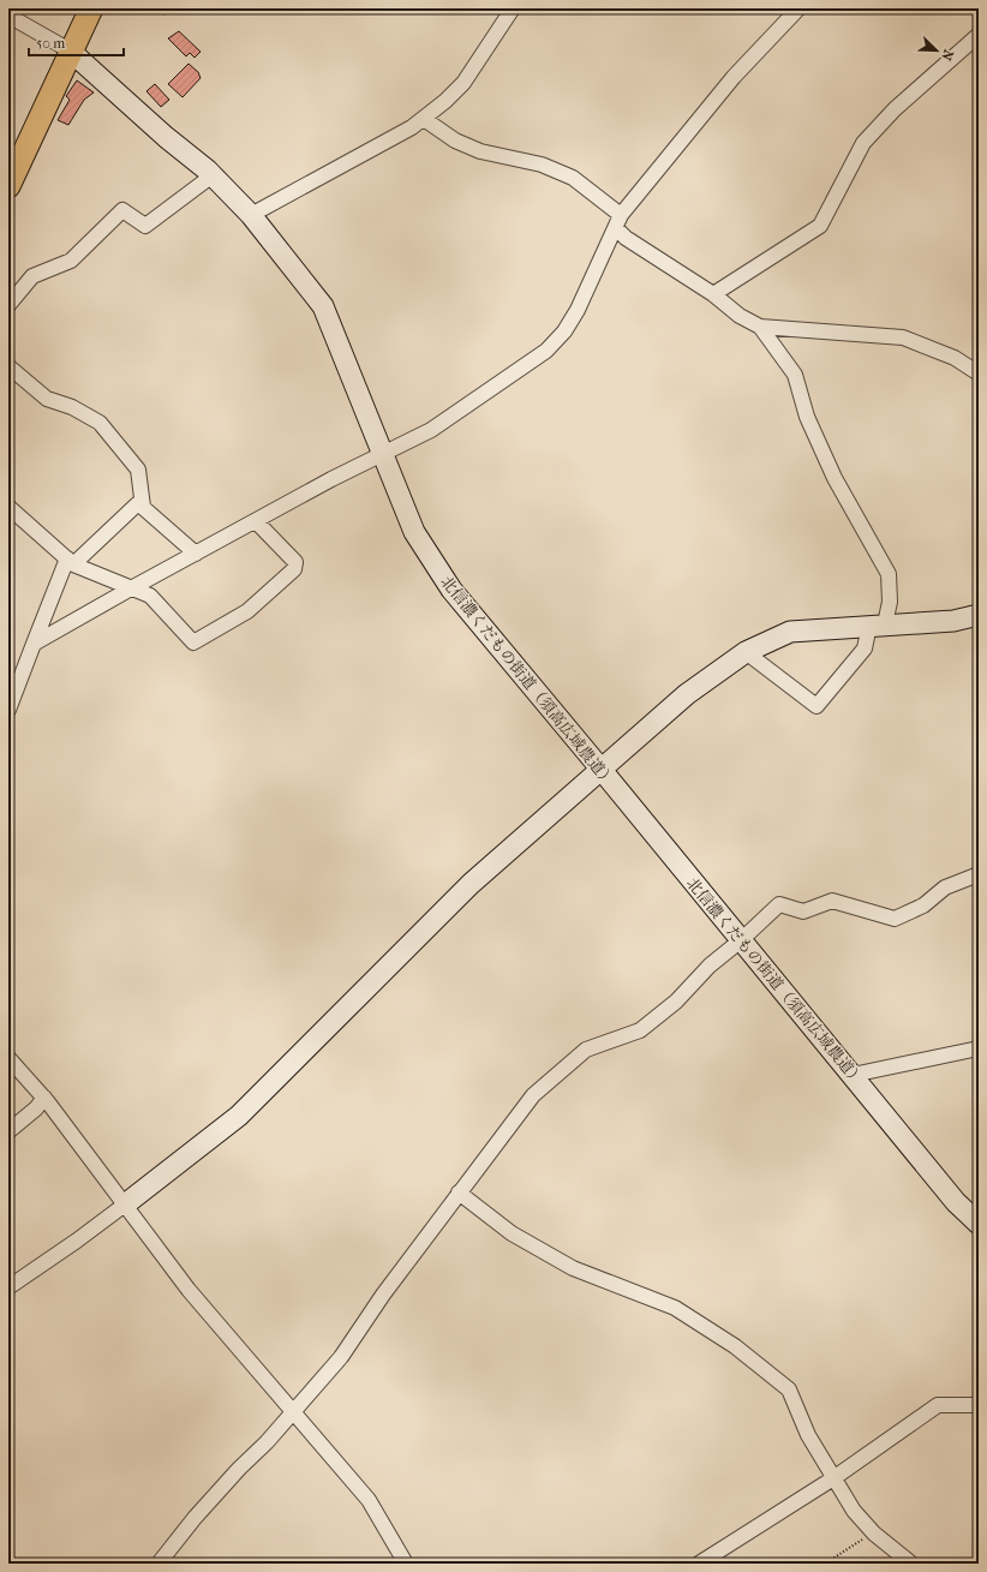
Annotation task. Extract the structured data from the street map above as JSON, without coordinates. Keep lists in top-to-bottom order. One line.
{"streets":{"street":["北信濃くだもの街道（須高広域農道）"]},"scale_bar":"50 m","north":"bottom right"}
